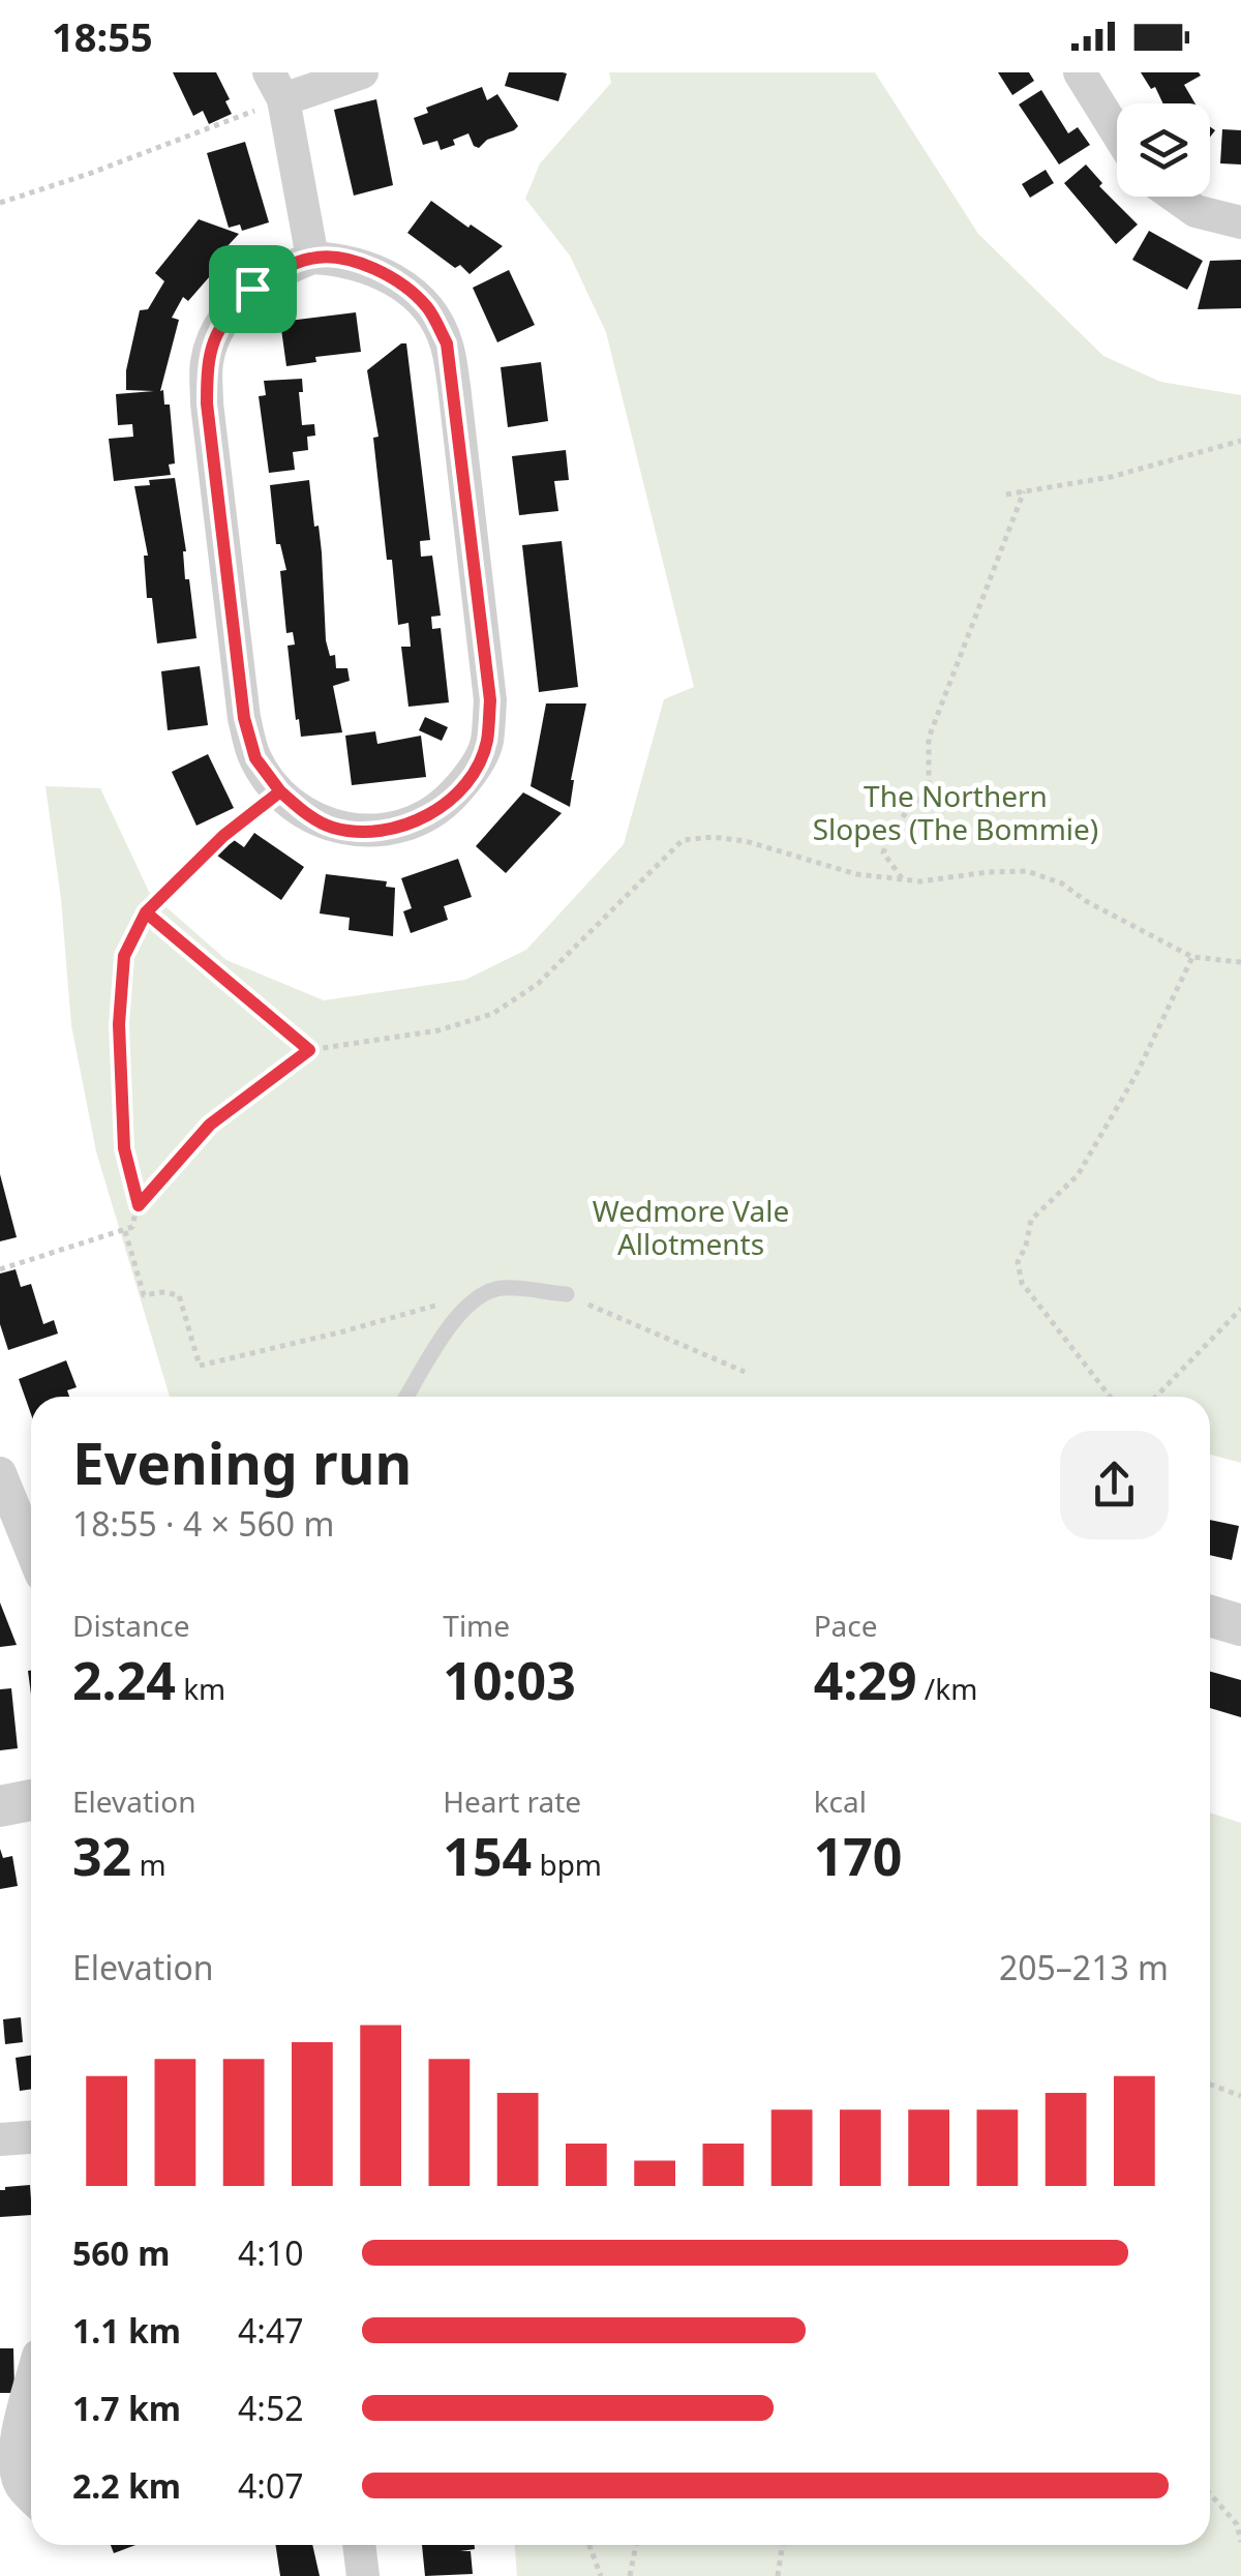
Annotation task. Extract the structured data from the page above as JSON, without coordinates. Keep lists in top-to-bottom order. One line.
{"parks":["The Northern Slopes (The Bommie)","Wedmore Vale Allotments"],"page":{"status":"18:55","heading":["Evening run","18:55 · 4 × 560 m"],"stats":[["Distance","2.24 km"],["Time","10:03"],["Pace","4:29 /km"],["Elevation","32 m"],["Heart rate","154 bpm"],["kcal","170"]],"chart":["Elevation","205–213 m"],"list":[{"name":"560 m","note":"4:10"},{"name":"1.1 km","note":"4:47"},{"name":"1.7 km","note":"4:52"},{"name":"2.2 km","note":"4:07"}]}}
